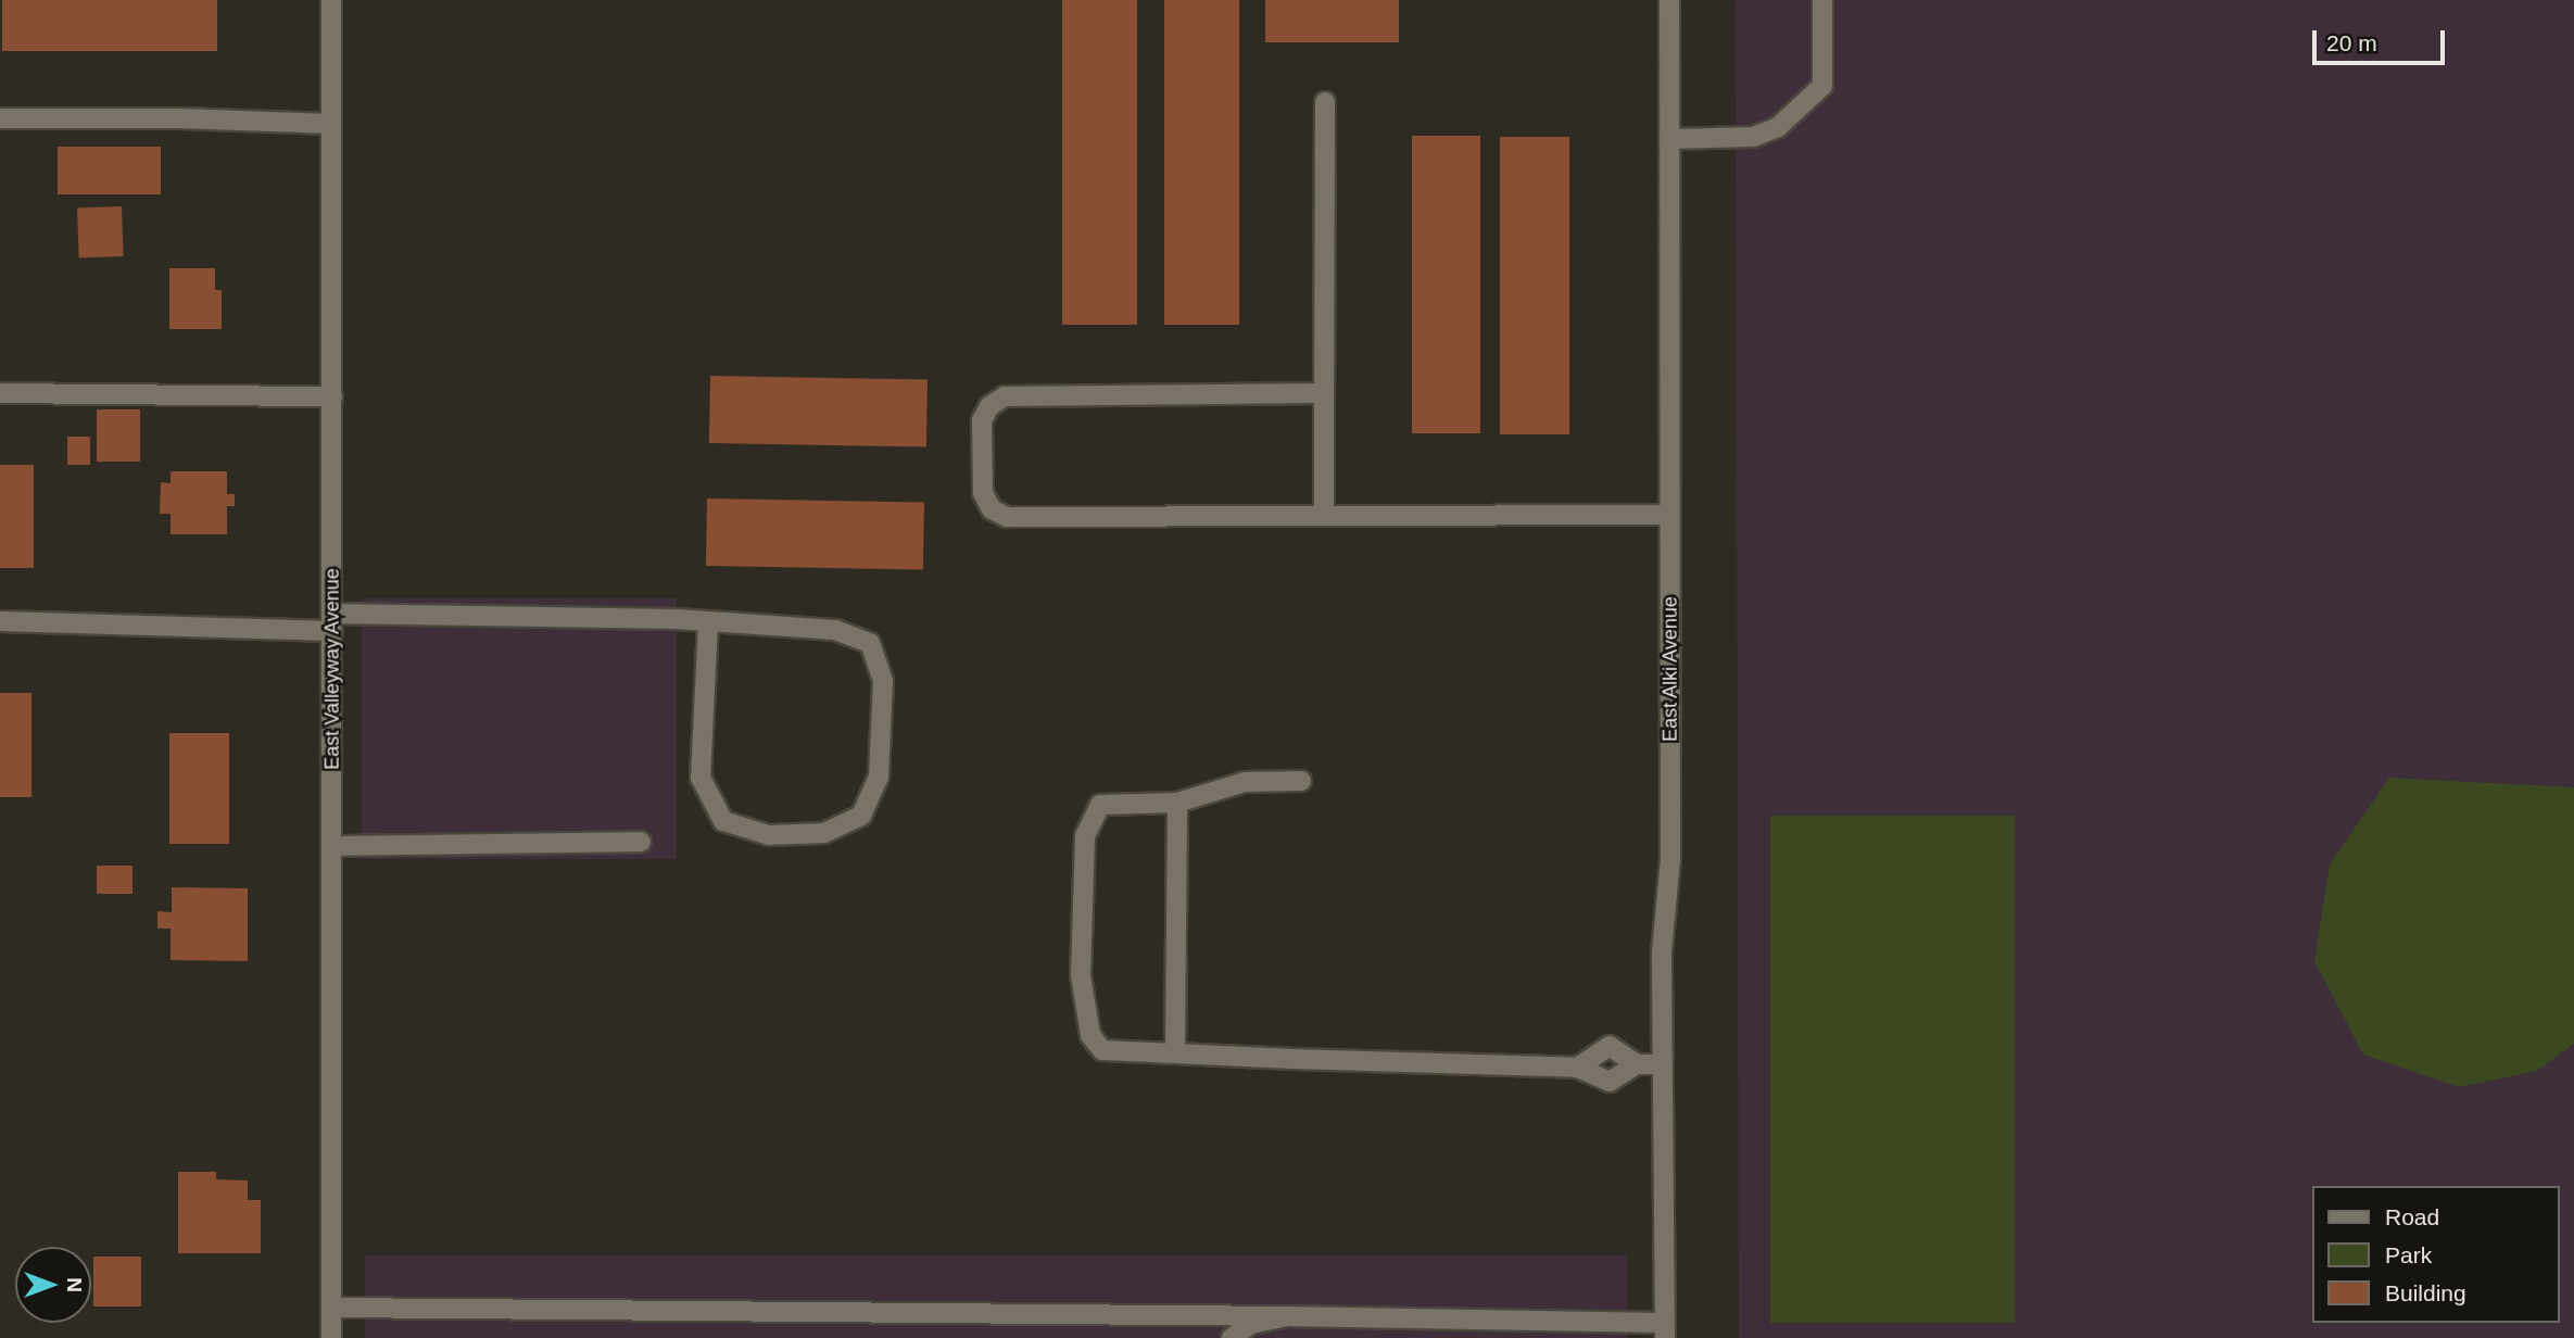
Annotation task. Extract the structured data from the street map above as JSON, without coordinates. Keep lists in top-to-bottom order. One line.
{"streets":{"street":["East Valleyway Avenue","East Alki Avenue"]},"legend":["Road","Park","Building"],"scale_bar":"20 m","north":"right"}
